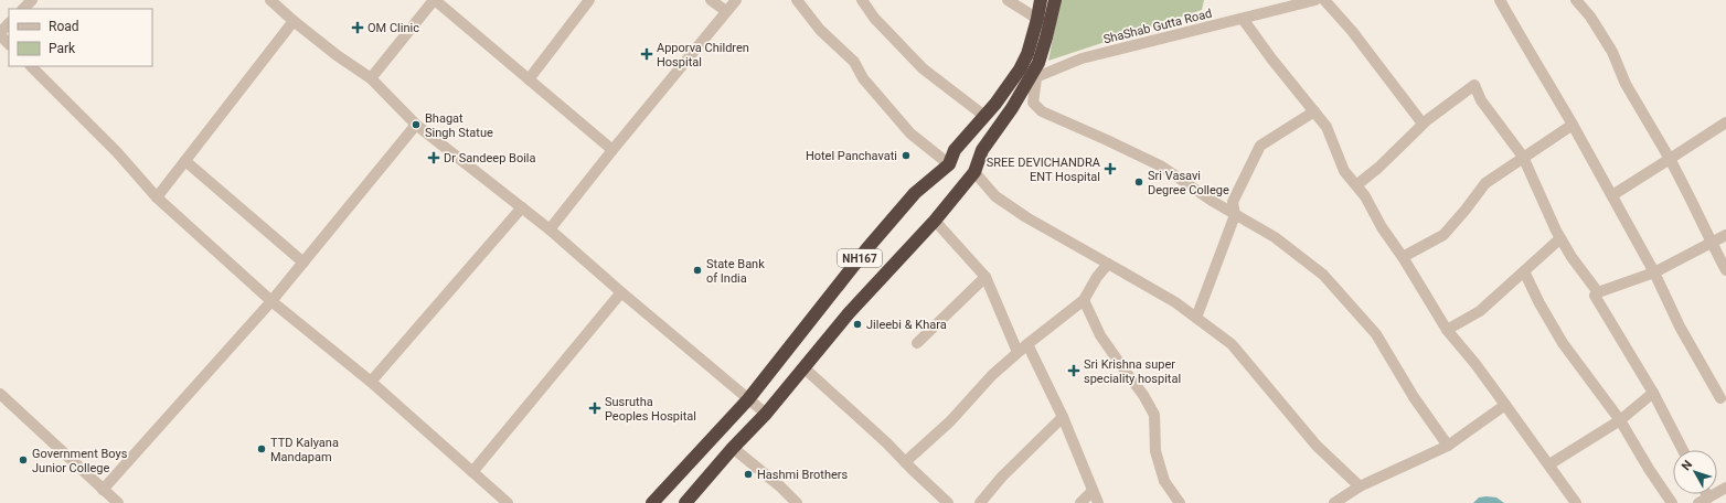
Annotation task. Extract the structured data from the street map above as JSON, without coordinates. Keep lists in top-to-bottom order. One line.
{"streets":{"highway":["NH167"],"street":["ShaShab Gutta Road"]},"crossings":[["ShaShab Gutta Road","NH167"]],"places":{"health":["OM Clinic","Apporva Children Hospital","Dr Sandeep Boila","SREE DEVICHANDRA ENT Hospital","Sri Krishna super speciality hospital","Susrutha Peoples Hospital"],"other":["Bhagat Singh Statue","Hotel Panchavati","Sri Vasavi Degree College","State Bank of India","Jileebi & Khara","TTD Kalyana Mandapam","Government Boys Junior College","Hashmi Brothers"]},"legend":["Road","Park"],"north":"top left"}
